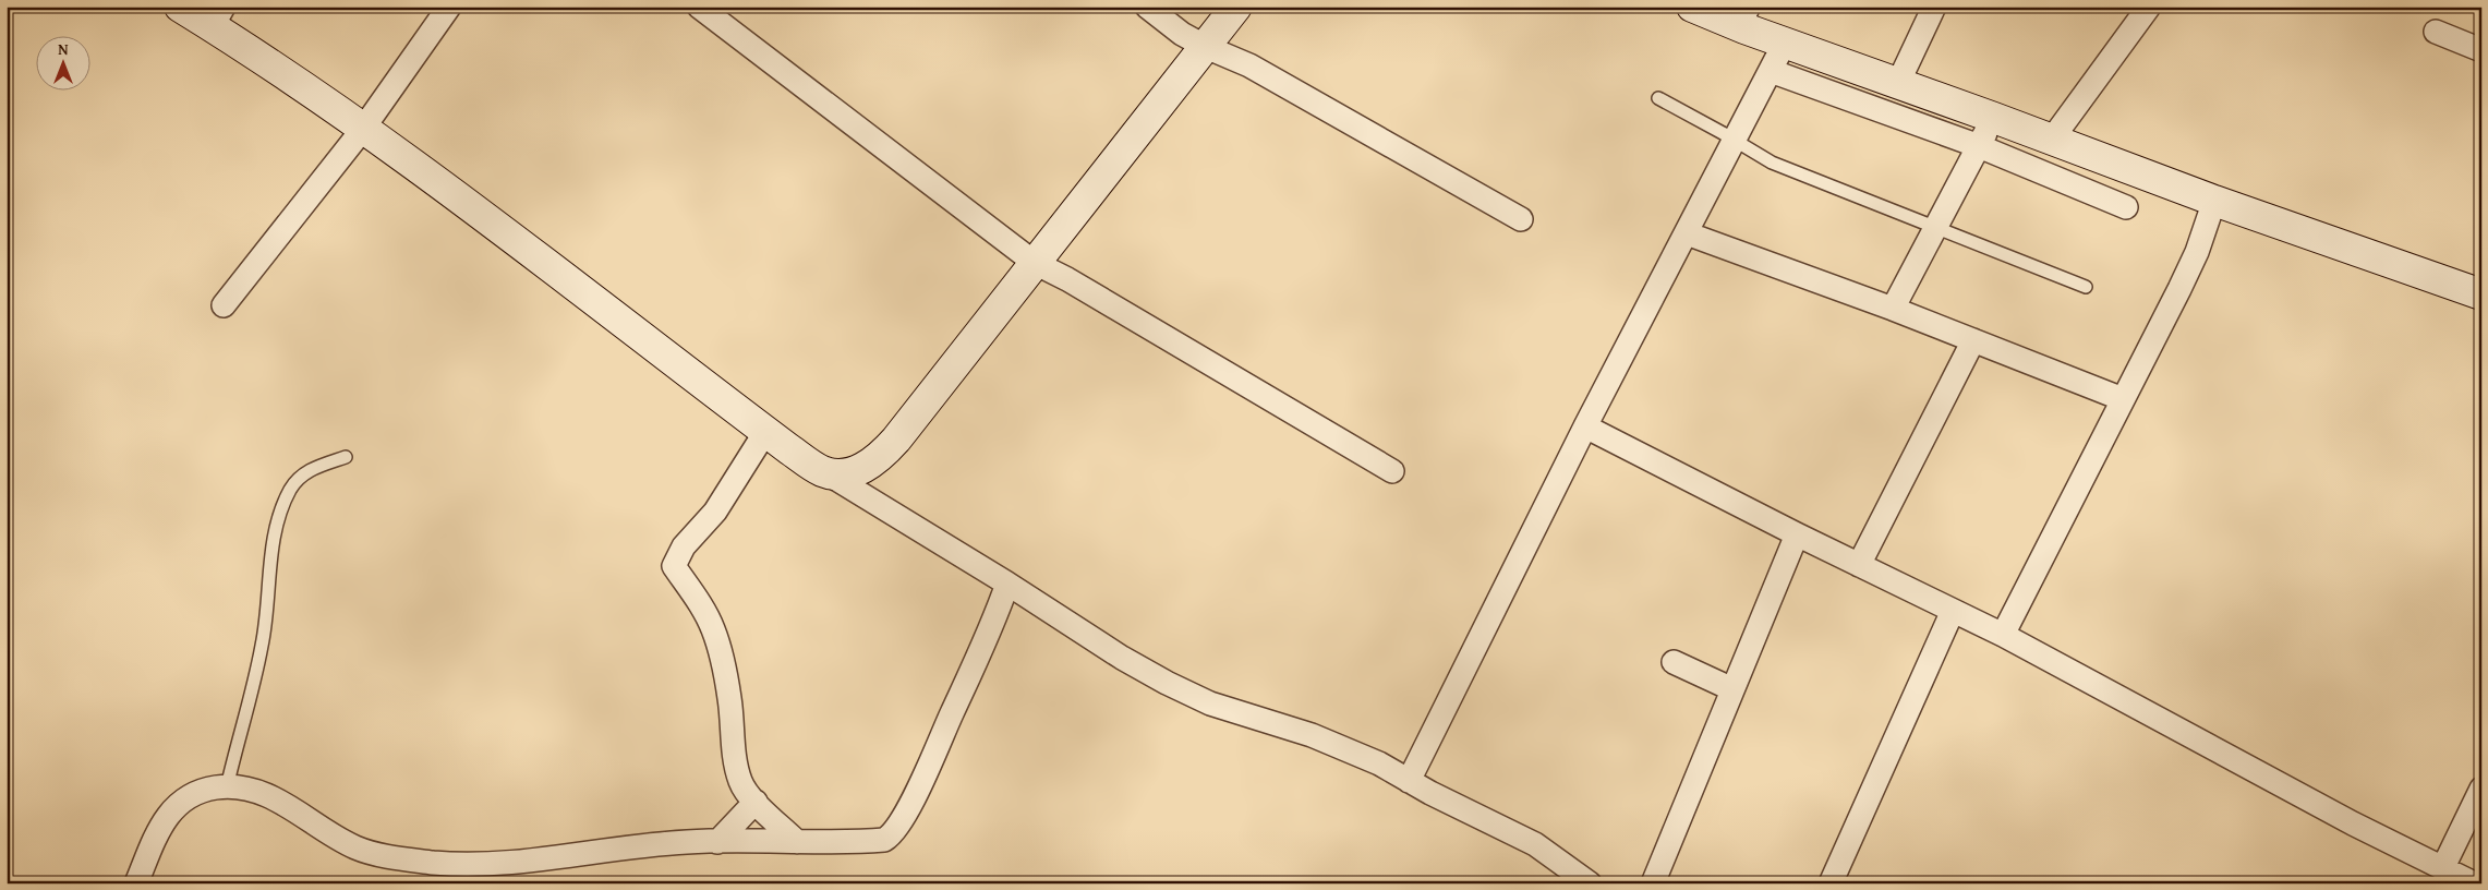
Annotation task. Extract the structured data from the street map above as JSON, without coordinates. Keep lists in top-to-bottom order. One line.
{"north":"top"}
